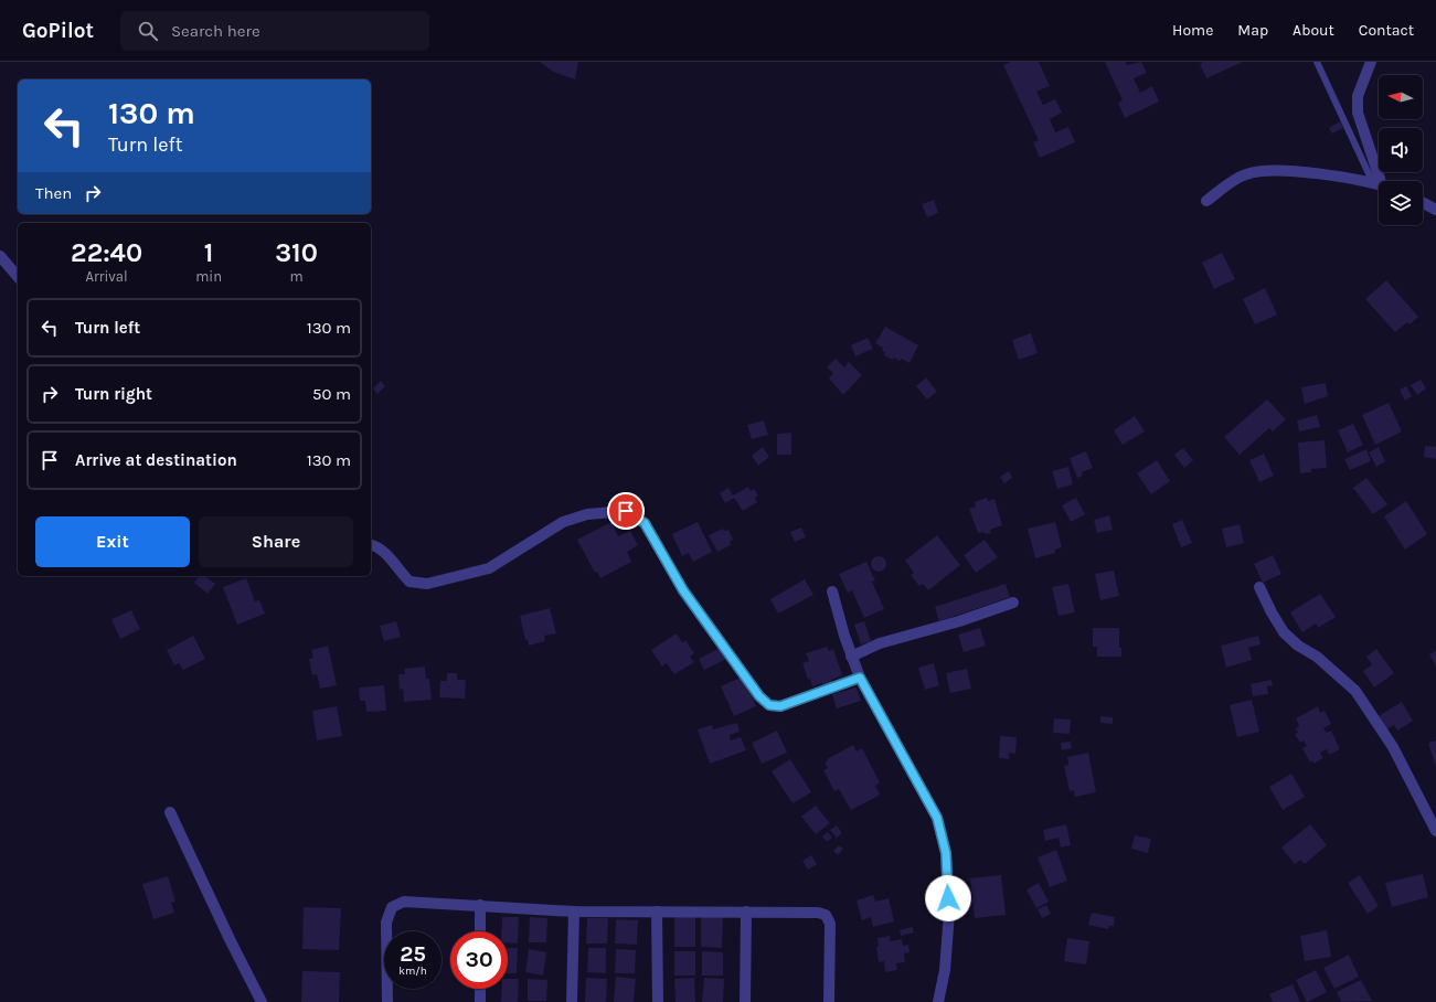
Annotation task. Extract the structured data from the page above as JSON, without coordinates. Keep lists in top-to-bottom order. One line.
{"north":"left","page":{"header":"GoPilot","search":"Search here","nav":["Home","Map","About","Contact"],"turn":["130 m","Turn left"],"then":"Then","eta":["22:40","Arrival","1","min","310","m"],"list":[{"name":"Turn left","value":"130 m"},{"name":"Turn right","value":"50 m"},{"name":"Arrive at destination","value":"130 m"}],"buttons":["Exit","Share"],"speed":"25 km/h","limit":"30"}}
